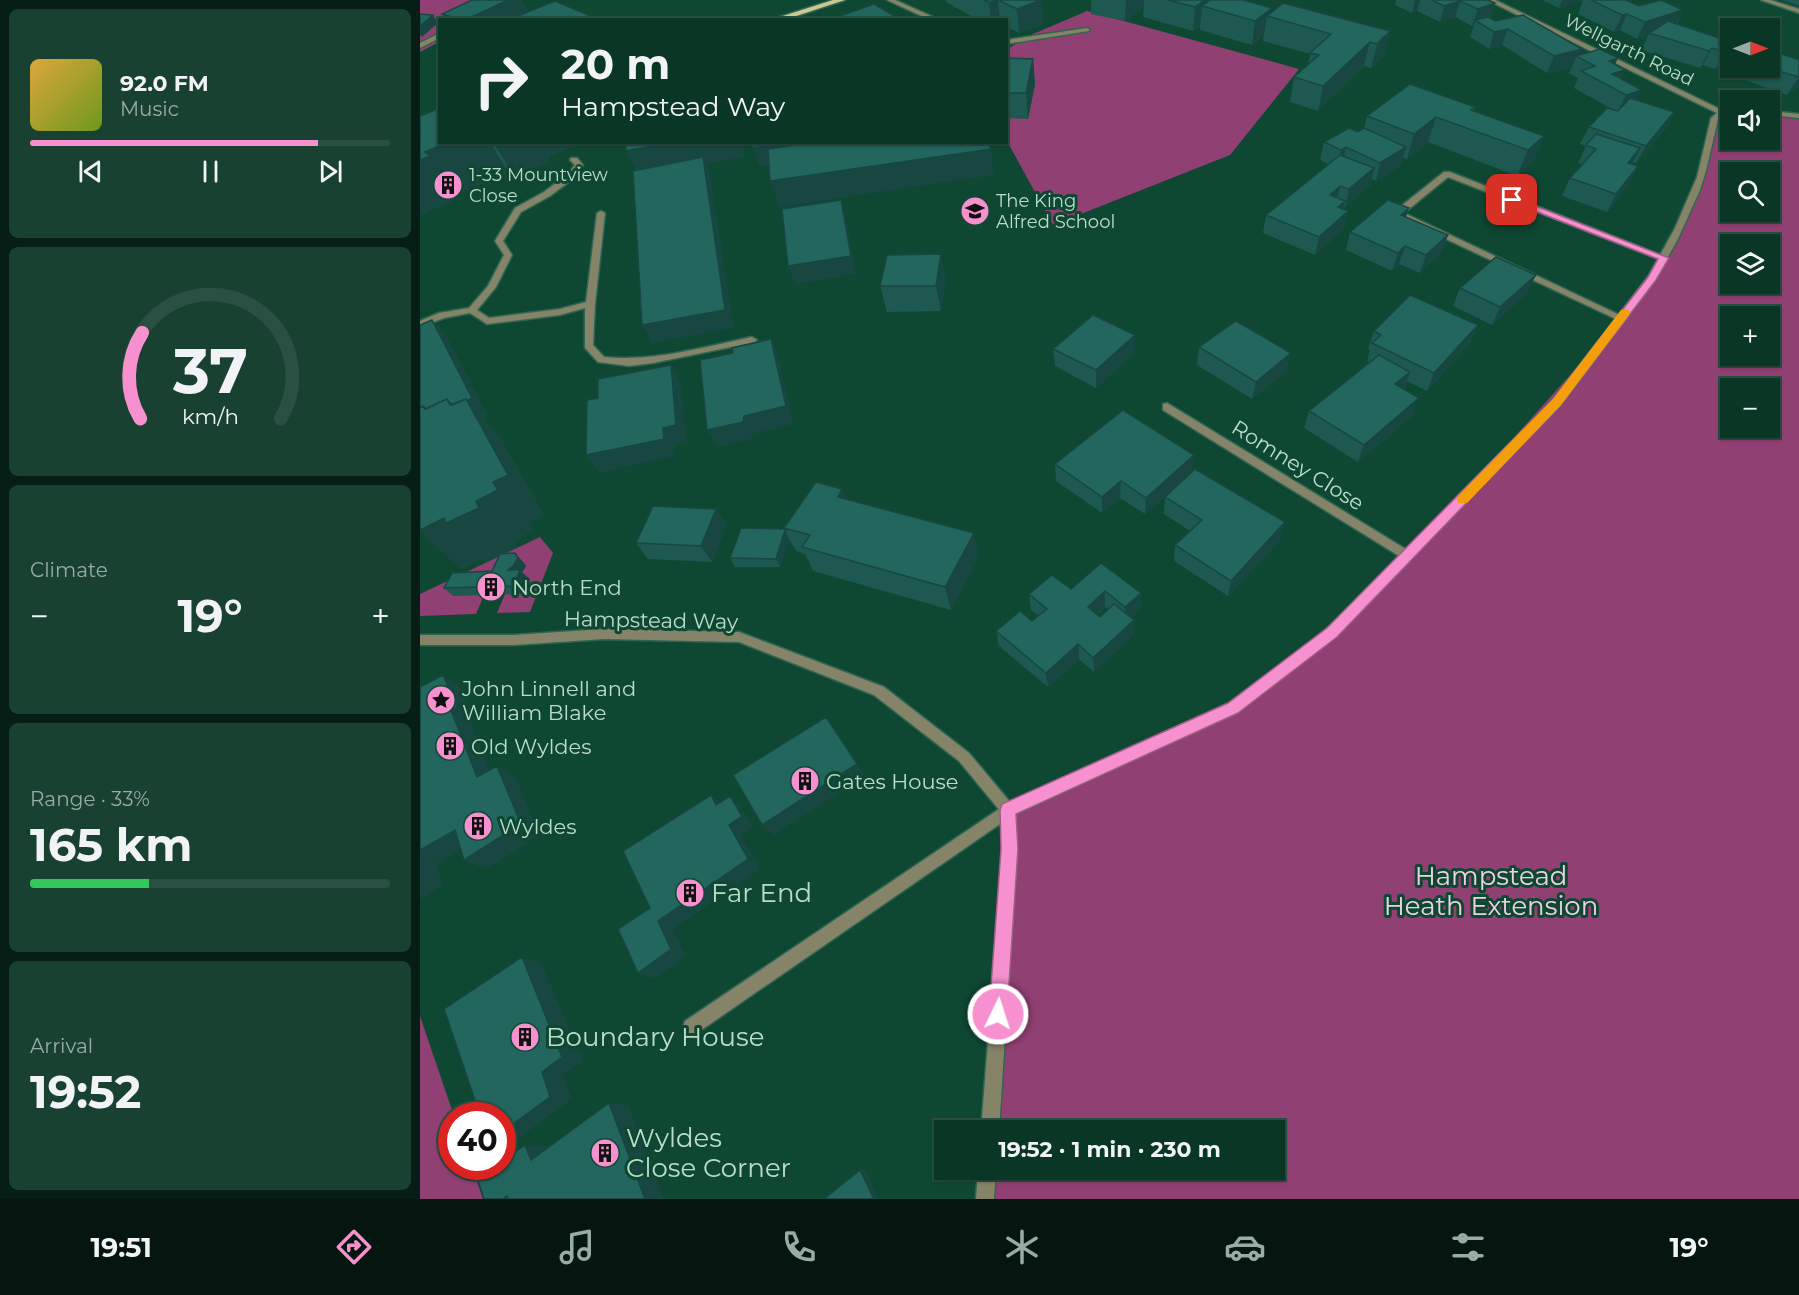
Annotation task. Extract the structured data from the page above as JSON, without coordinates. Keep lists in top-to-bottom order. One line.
{"streets":{"street":["Wellgarth Road","Romney Close","Hampstead Way"]},"parks":["Hampstead Heath Extension"],"places":{"building":["1-33 Mountview Close","North End","Old Wyldes","Gates House","Wyldes","Far End","Boundary House","Wyldes Close Corner"],"school or university":["The King Alfred School"],"place":["John Linnell and William Blake"]},"north":"right","page":{"map_buttons":["+","−"],"turn":["20 m","Hampstead Way"],"song":["92.0 FM","Music"],"tile":["Climate",["Range · 33%","165 km"],["Arrival","19:52"]],"heat":["−","19°","+"],"limit":"40","trip":"19:52 · 1 min · 230 m","tabs":["19:51","19°"],"gauge":["37","km/h"]}}
